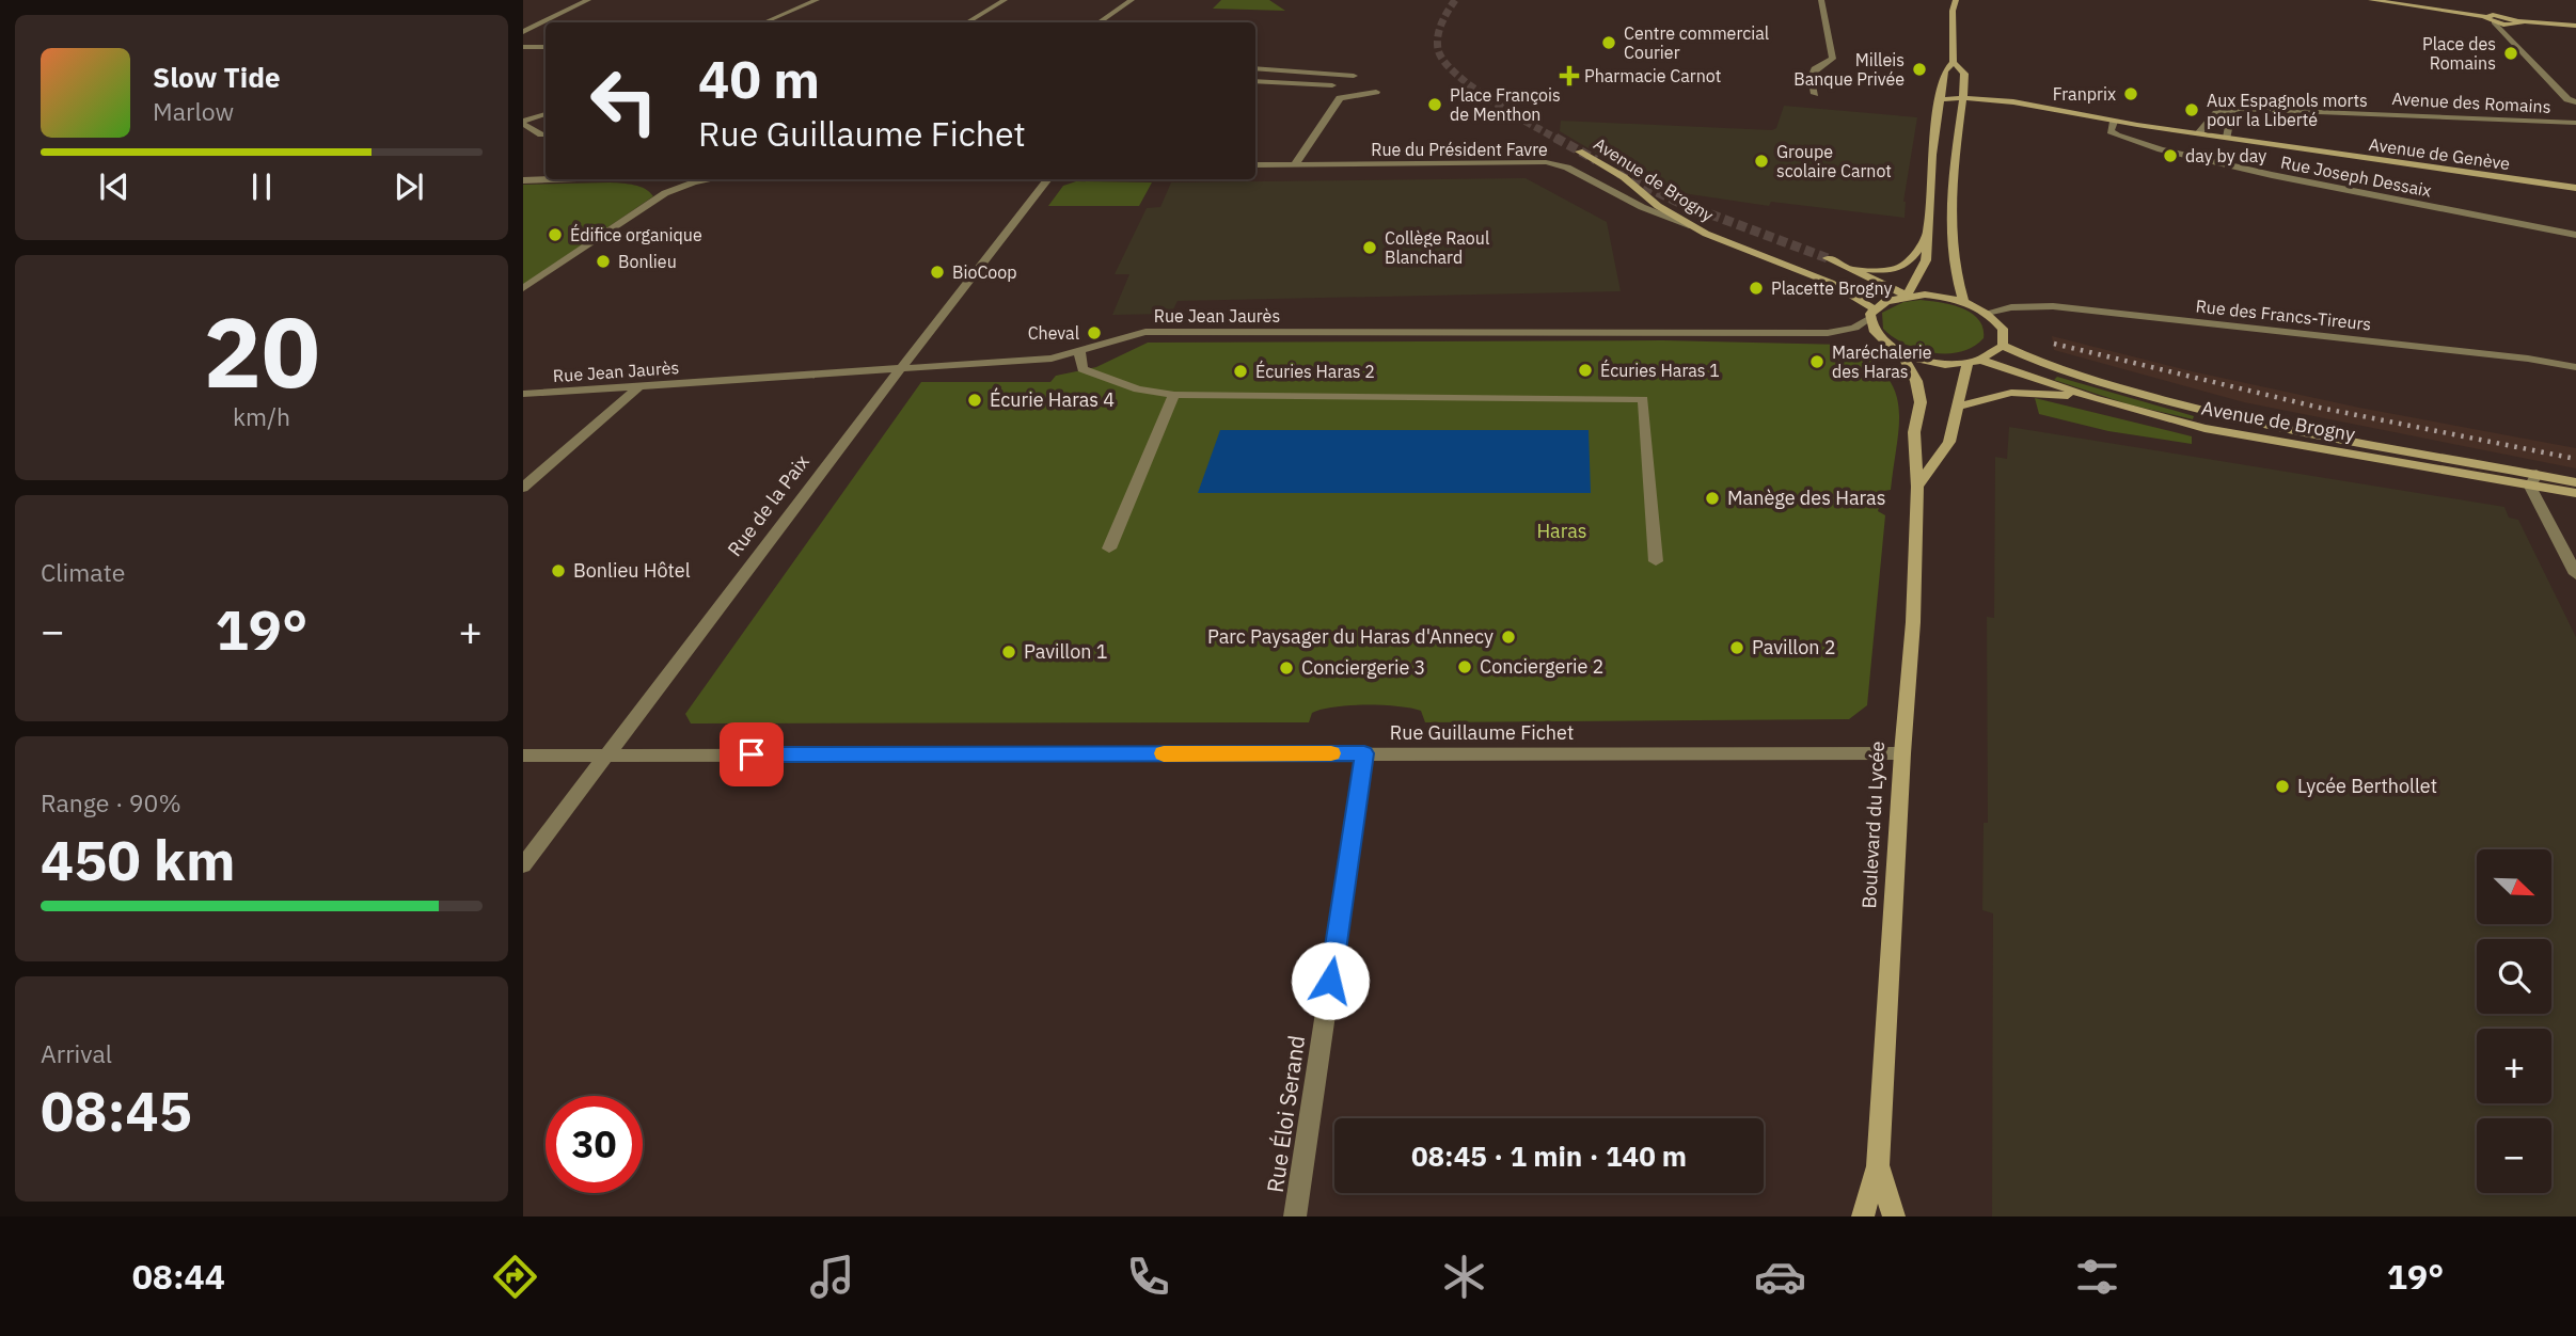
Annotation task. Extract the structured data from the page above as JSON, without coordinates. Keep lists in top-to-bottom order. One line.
{"streets":{"main road":["Avenue de Genève","Avenue de Brogny","Boulevard du Lycée"],"street":["Avenue des Romains","Rue du Président Favre","Rue Joseph Dessaix","Rue des Francs-Tireurs","Rue Jean Jaurès","Rue de la Paix","Rue Guillaume Fichet","Rue Éloi Serand"]},"crossings":[["Rue du Président Favre","Avenue de Brogny"],["Avenue de Brogny","Rue Jean Jaurès"],["Avenue de Brogny","Boulevard du Lycée"],["Rue Jean Jaurès","Rue de la Paix"],["Rue de la Paix","Rue Guillaume Fichet"],["Rue Guillaume Fichet","Boulevard du Lycée"],["Rue Guillaume Fichet","Rue Éloi Serand"]],"parks":["Haras"],"places":{"other":["Centre commercial Courier","Place des Romains","Milleis Banque Privée","Franprix","Place François de Menthon","Aux Espagnols morts pour la Liberté","day by day","Groupe scolaire Carnot","Édifice organique","Collège Raoul Blanchard","Bonlieu","BioCoop","Placette Brogny","Cheval","Maréchalerie des Haras","Écuries Haras 1","Écuries Haras 2","Écurie Haras 4","Manège des Haras","Bonlieu Hôtel","Parc Paysager du Haras d'Annecy","Pavillon 2","Pavillon 1","Conciergerie 2","Conciergerie 3","Lycée Berthollet"],"health":["Pharmacie Carnot"]},"north":"bottom right","page":{"turn":["40 m","Rue Guillaume Fichet"],"song":["Slow Tide","Marlow"],"tile":[["20","km/h"],"Climate",["Range · 90%","450 km"],["Arrival","08:45"]],"heat":["−","19°","+"],"map_buttons":["+","−"],"limit":"30","trip":"08:45 · 1 min · 140 m","tabs":["08:44","19°"]}}
